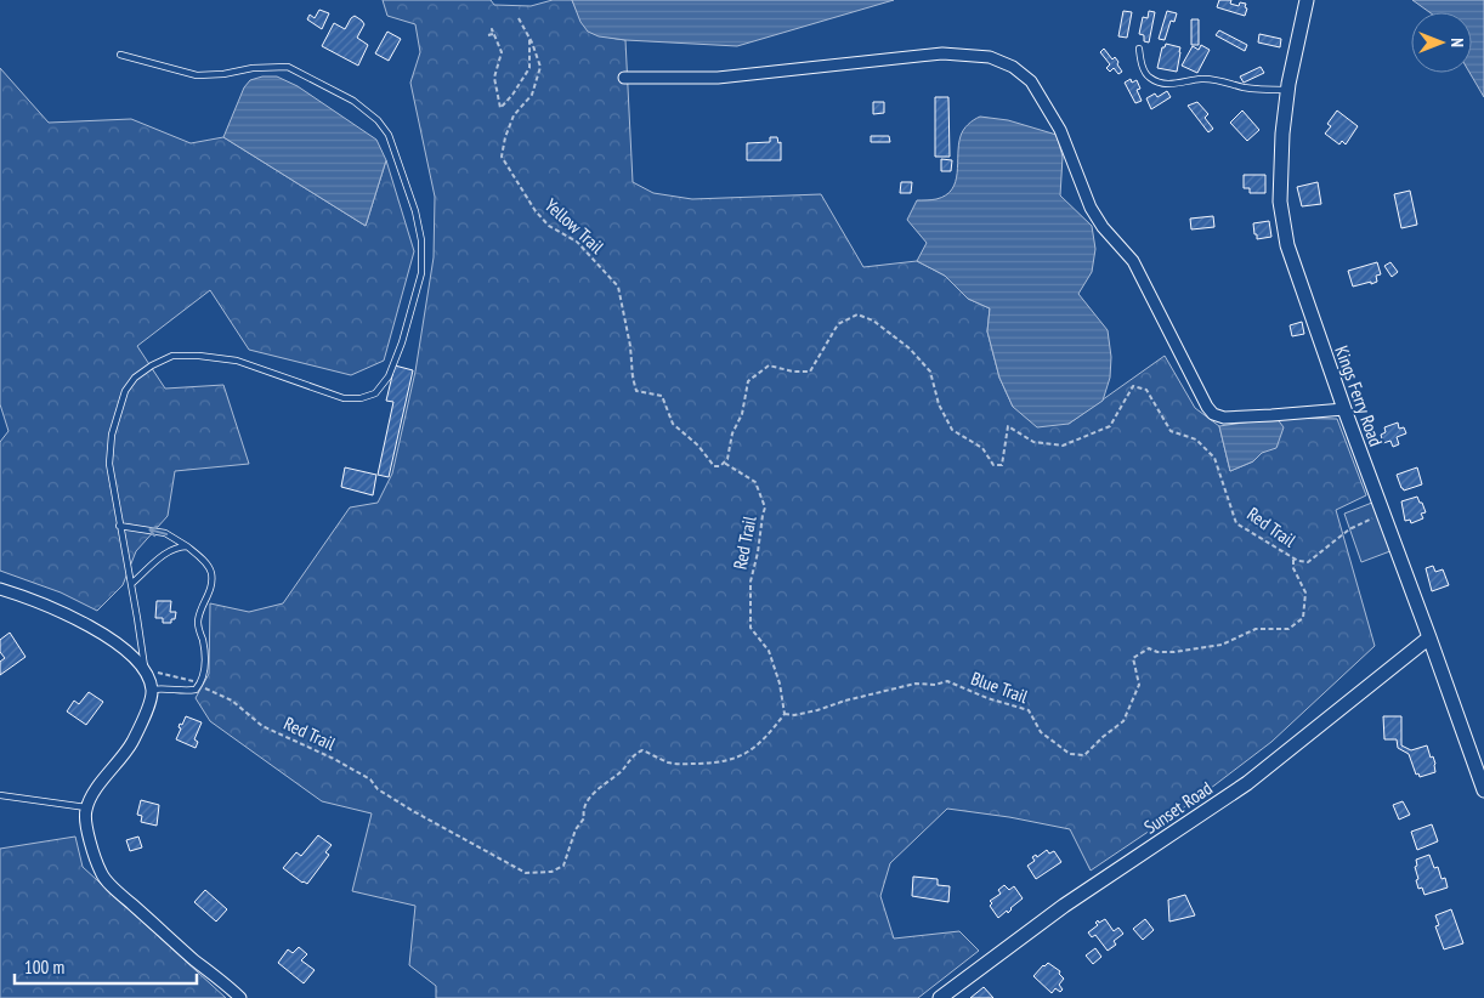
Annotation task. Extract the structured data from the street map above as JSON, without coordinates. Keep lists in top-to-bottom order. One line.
{"streets":{"street":["Kings Ferry Road","Sunset Road"],"path":["Yellow Trail","Red Trail","Blue Trail"]},"crossings":[["Yellow Trail","Red Trail"],["Kings Ferry Road","Red Trail"],["Kings Ferry Road","Sunset Road"],["Red Trail","Blue Trail"]],"scale_bar":"100 m","north":"right"}
